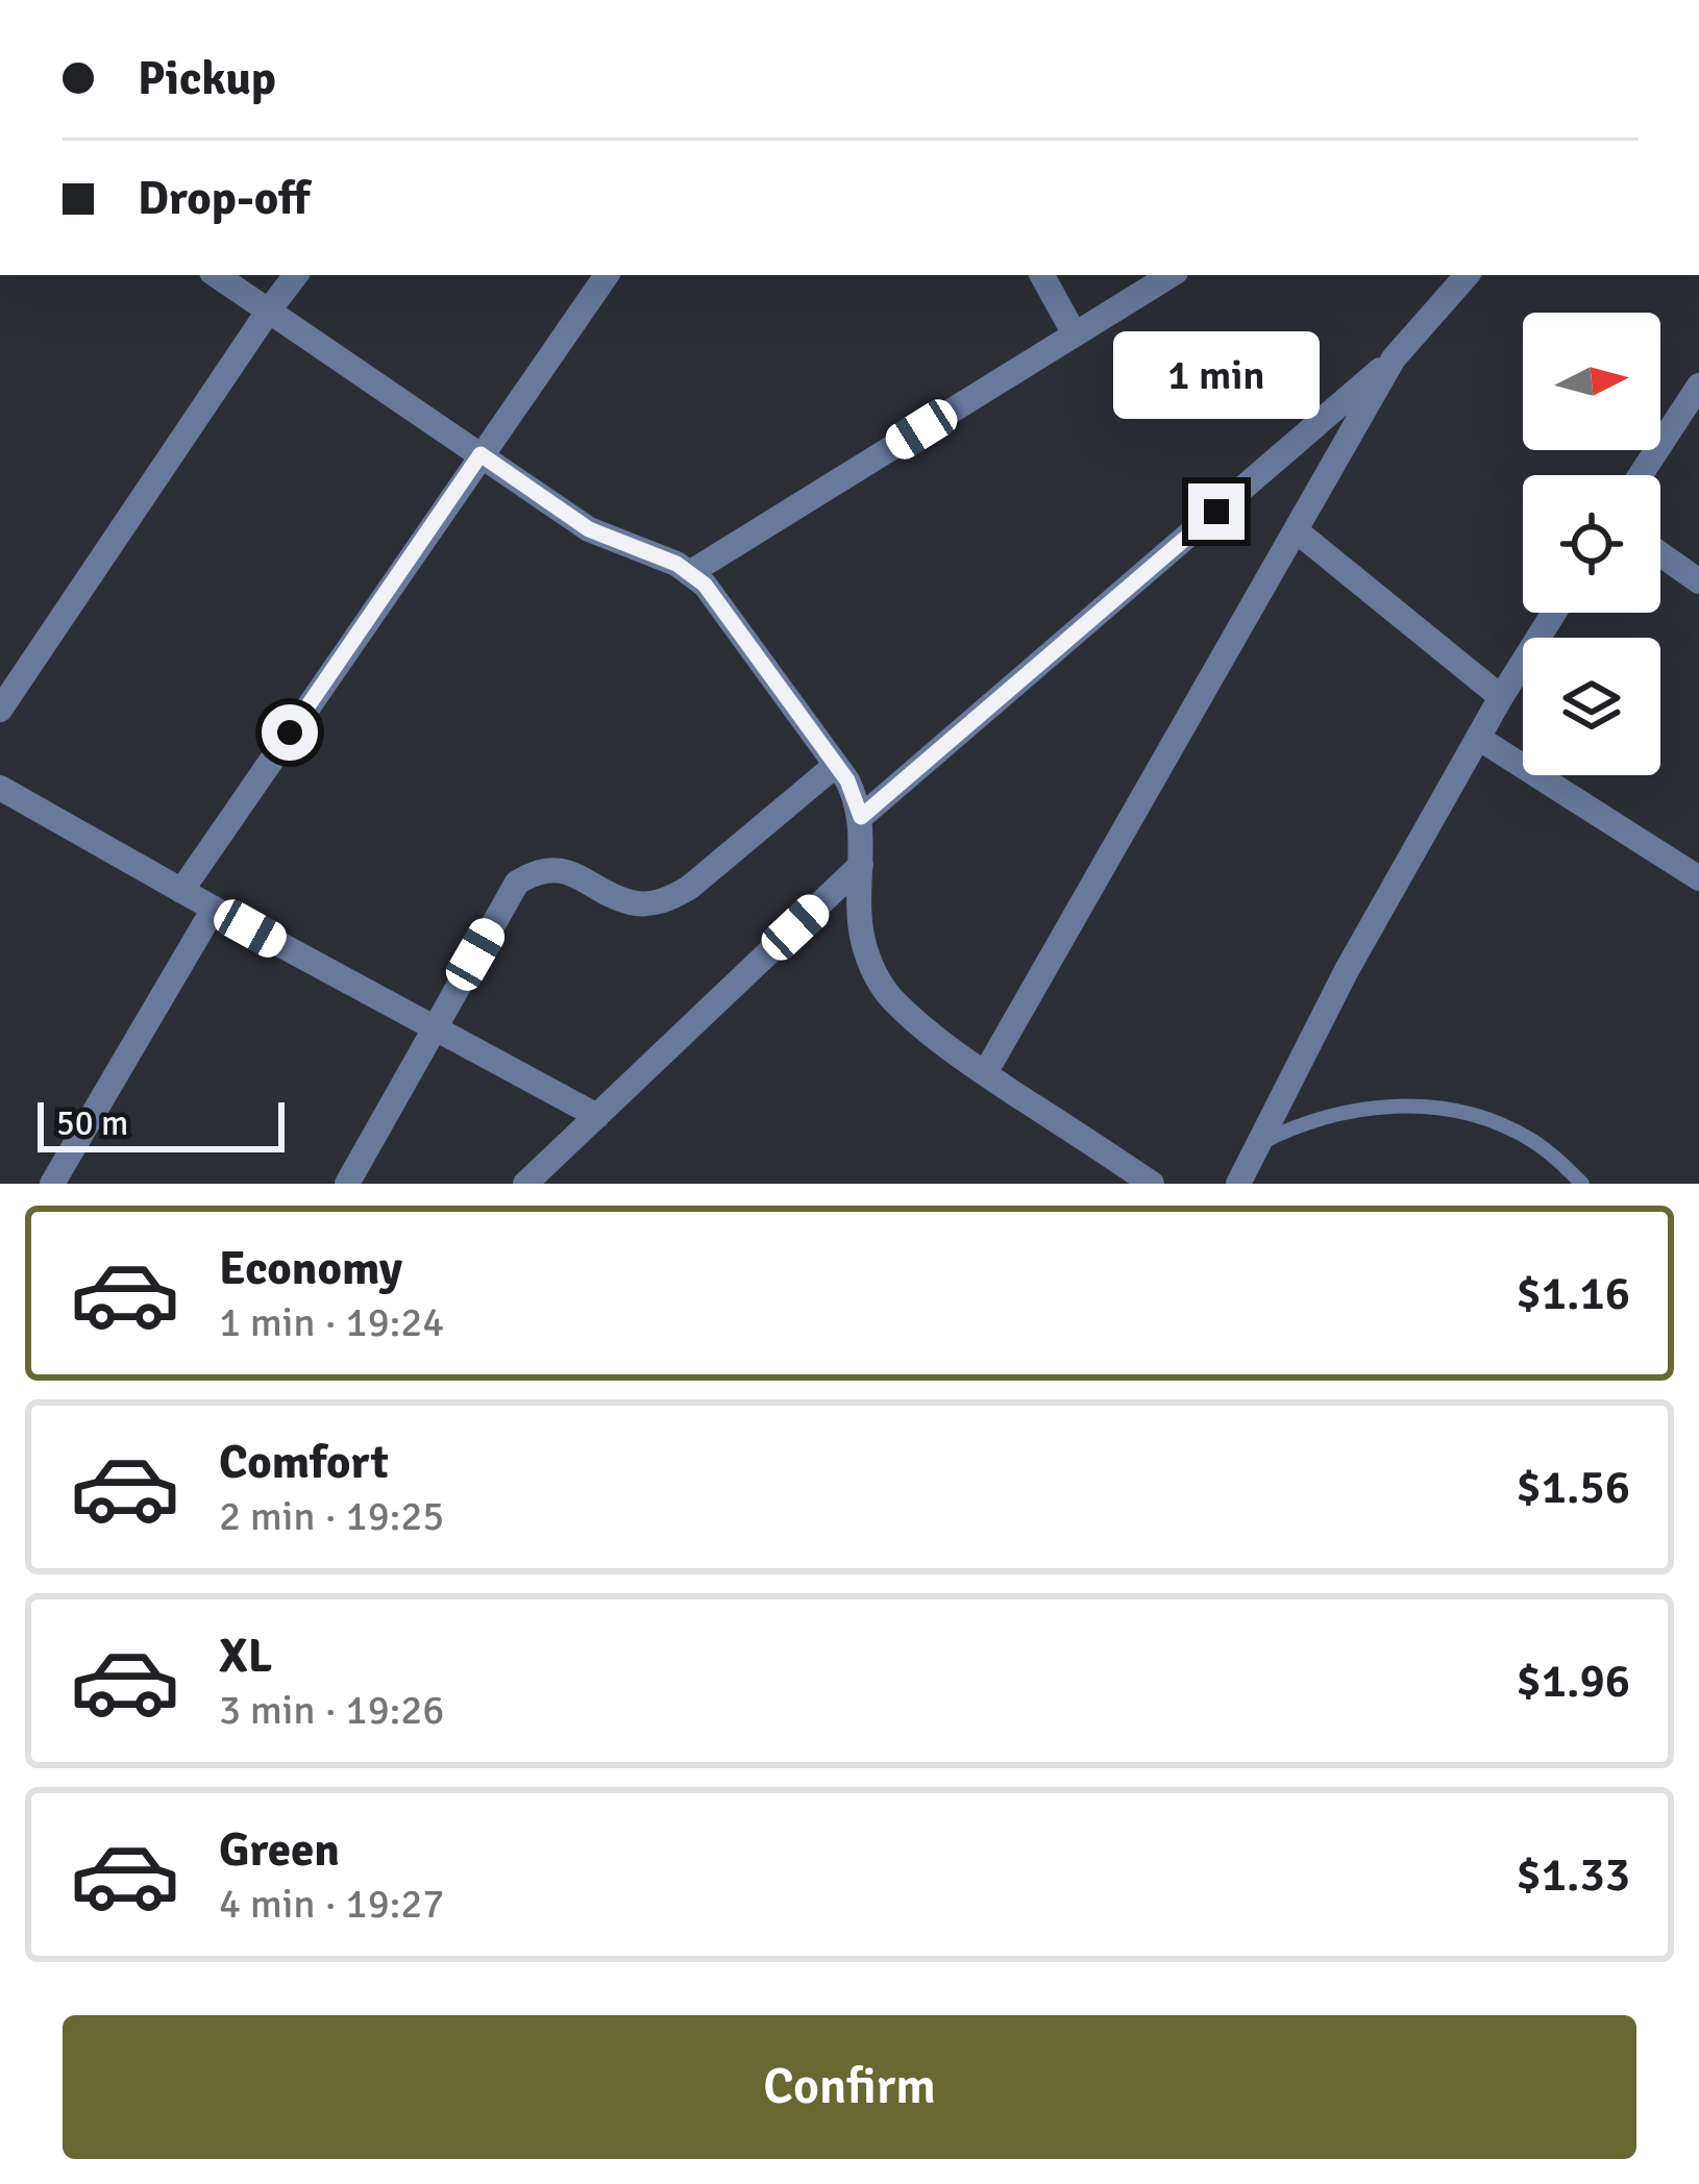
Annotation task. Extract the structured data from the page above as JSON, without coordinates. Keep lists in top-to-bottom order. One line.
{"scale_bar":"50 m","north":"right","page":{"banner":["Pickup","Drop-off"],"bubble":"1 min","scale":"50 m","list":[{"name":"Economy","note":"1 min · 19:24","value":"$1.16"},{"name":"Comfort","note":"2 min · 19:25","value":"$1.56"},{"name":"XL","note":"3 min · 19:26","value":"$1.96"},{"name":"Green","note":"4 min · 19:27","value":"$1.33"}],"buttons":"Confirm"}}
